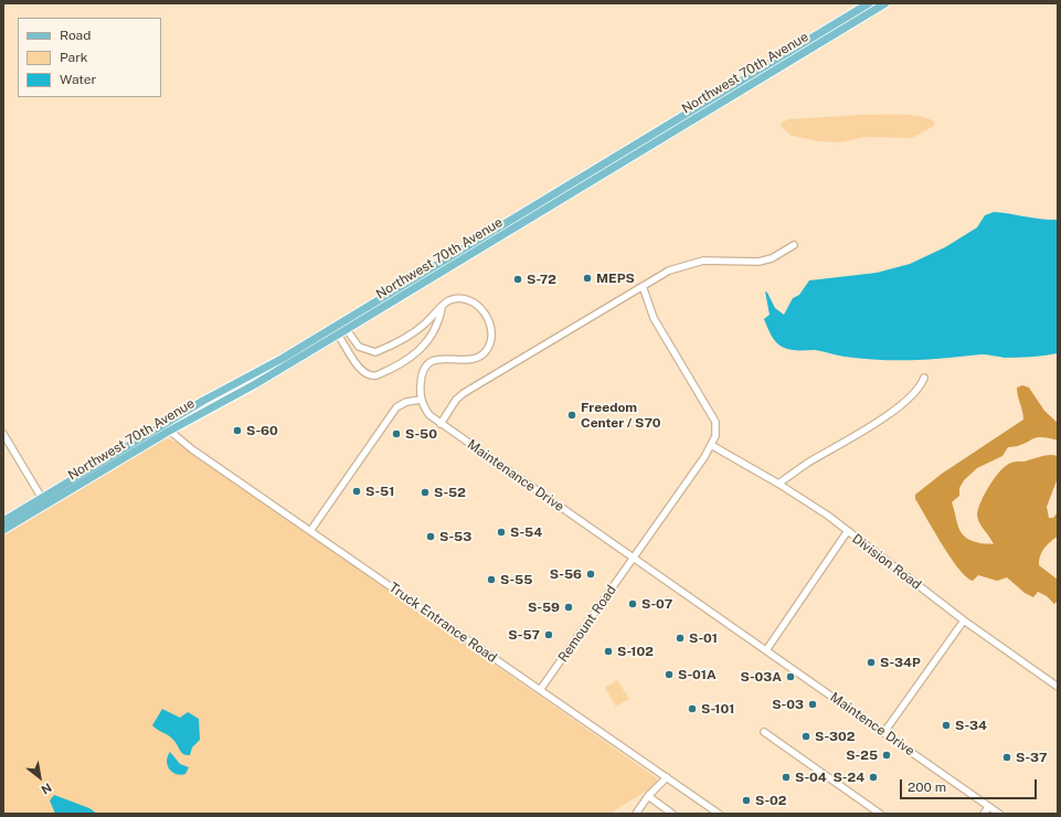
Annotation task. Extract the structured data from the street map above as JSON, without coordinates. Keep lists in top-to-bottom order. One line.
{"streets":{"main road":["Northwest 70th Avenue"],"street":["Maintenance Drive","Division Road","Truck Entrance Road","Remount Road","Maintence Drive"]},"crossings":[["Northwest 70th Avenue","Truck Entrance Road"],["Maintenance Drive","Remount Road"],["Maintenance Drive","Maintence Drive"],["Division Road","Remount Road"],["Truck Entrance Road","Remount Road"]],"places":["MEPS","S-72","Freedom Center / S70","S-60","S-50","S-51","S-52","S-54","S-53","S-56","S-55","S-07","S-59","S-57","S-01","S-102","S-34P","S-01A","S-03A","S-03","S-101","S-34","S-302","S-25","S-37","S-04","S-24","S-02"],"legend":["Road","Park","Water"],"scale_bar":"200 m","north":"bottom right"}
